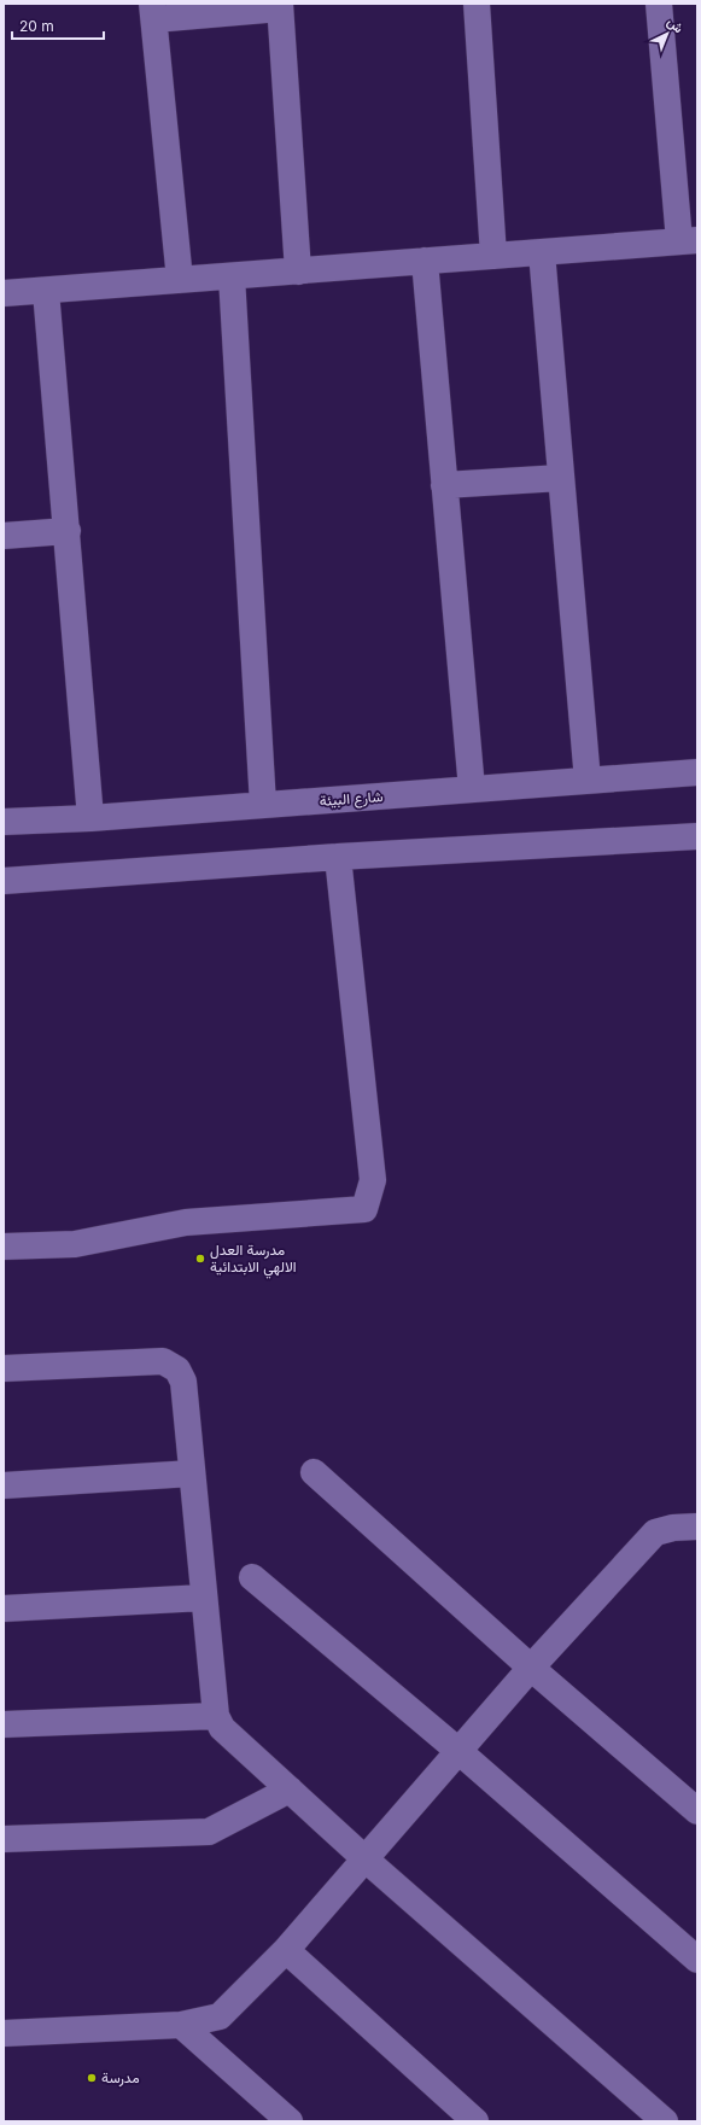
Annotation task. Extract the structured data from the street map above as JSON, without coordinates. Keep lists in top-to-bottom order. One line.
{"streets":{"street":["شارع البيئة"]},"places":["مدرسة العدل الالهي الابتدائية","مدرسة"],"scale_bar":"20 m","north":"top right"}
